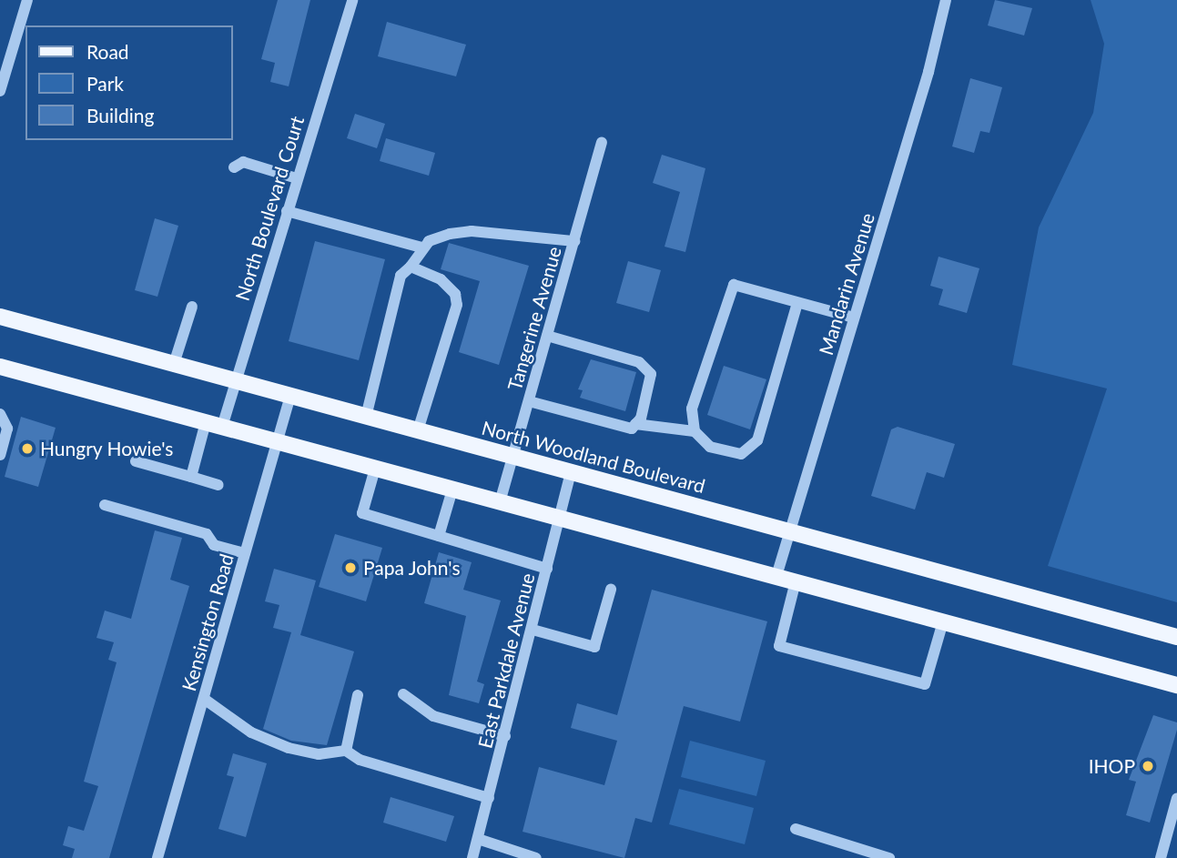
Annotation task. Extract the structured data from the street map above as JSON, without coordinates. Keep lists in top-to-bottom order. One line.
{"streets":{"main road":["North Woodland Boulevard"],"street":["North Boulevard Court","Mandarin Avenue","Tangerine Avenue","Kensington Road","East Parkdale Avenue"]},"crossings":[["North Boulevard Court","North Woodland Boulevard"],["Mandarin Avenue","North Woodland Boulevard"],["Tangerine Avenue","North Woodland Boulevard"],["North Woodland Boulevard","Kensington Road"],["North Woodland Boulevard","East Parkdale Avenue"]],"places":["Hungry Howie's","Papa John's","IHOP"],"legend":["Road","Park","Building"]}
